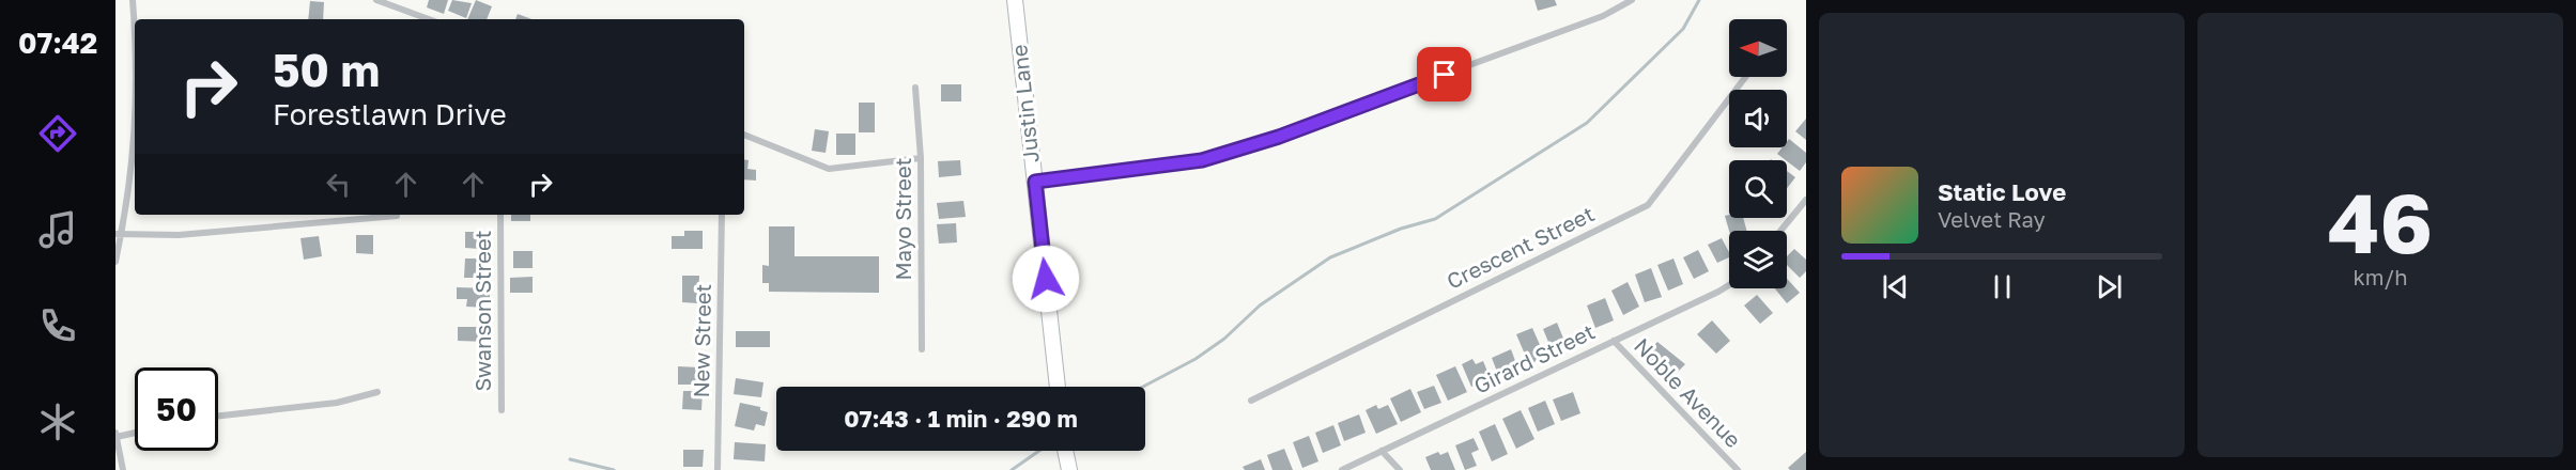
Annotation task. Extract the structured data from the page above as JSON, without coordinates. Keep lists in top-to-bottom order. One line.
{"streets":{"main road":["Justin Lane"],"street":["Mayo Street","Crescent Street","Swanson Street","New Street","Girard Street","Noble Avenue"]},"crossings":[["Girard Street","Noble Avenue"]],"north":"left","page":{"tabs":"07:42","tile":["46","km/h"],"turn":["50 m","Forestlawn Drive"],"song":["Static Love","Velvet Ray"],"limit":"50","trip":"07:43 · 1 min · 290 m"}}
